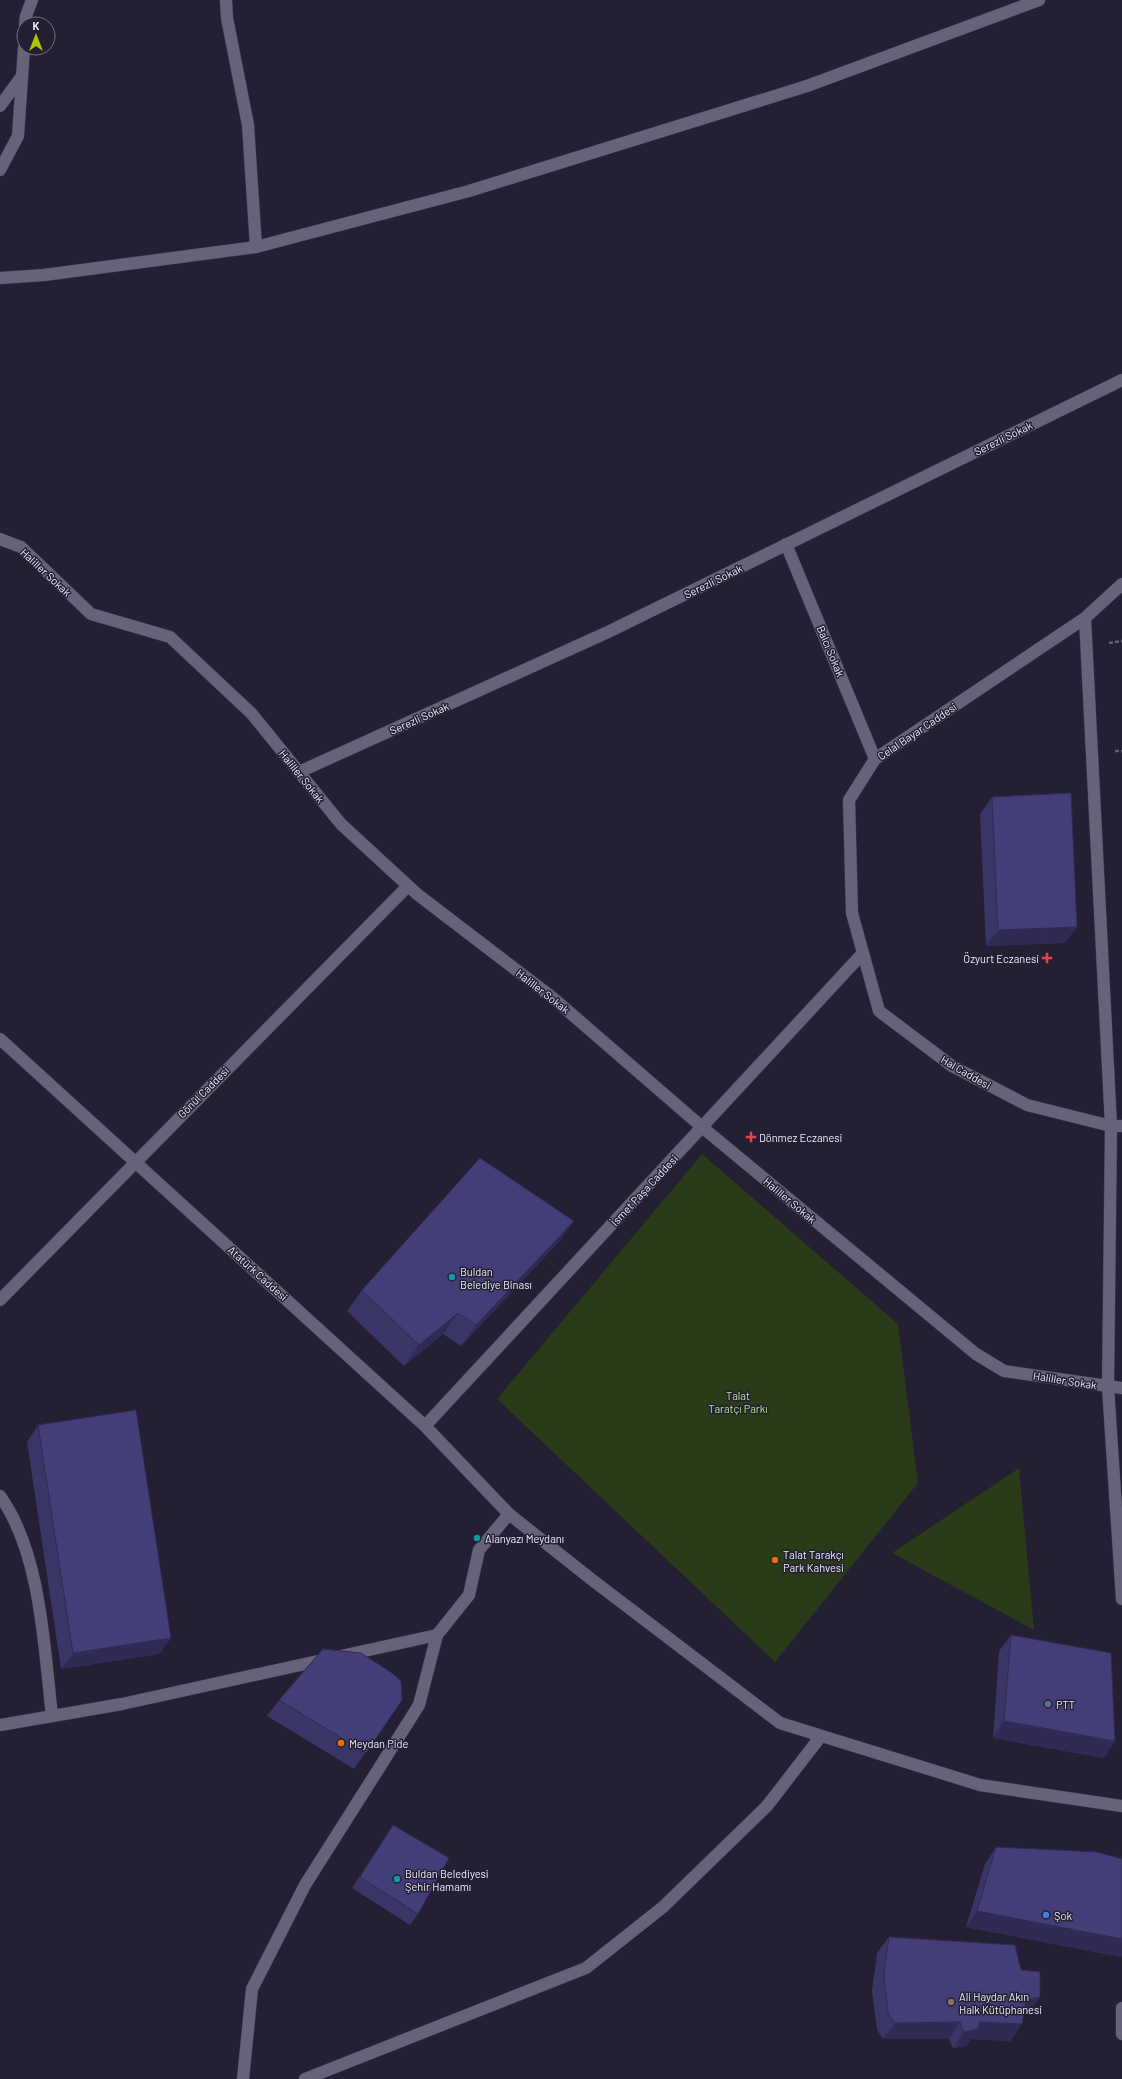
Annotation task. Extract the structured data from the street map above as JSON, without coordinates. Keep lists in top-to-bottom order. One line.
{"streets":{"street":["Serezli Sokak","Haliller Sokak","Balcı Sokak","Celal Bayar Caddesi","Hal Caddesi","Gönül Caddesi","İsmet Paşa Caddesi","Atatürk Caddesi"]},"crossings":[["Serezli Sokak","Haliller Sokak"],["Serezli Sokak","Balcı Sokak"],["Haliller Sokak","Gönül Caddesi"],["Haliller Sokak","İsmet Paşa Caddesi"],["Balcı Sokak","Celal Bayar Caddesi"],["Celal Bayar Caddesi","Hal Caddesi"],["Celal Bayar Caddesi","İsmet Paşa Caddesi"],["Hal Caddesi","İsmet Paşa Caddesi"],["Gönül Caddesi","Atatürk Caddesi"],["İsmet Paşa Caddesi","Atatürk Caddesi"]],"parks":["Talat Taratçı Parkı"],"places":{"health":["Özyurt Eczanesi","Dönmez Eczanesi"],"other":["Buldan Belediye Binası","Alanyazı Meydanı","Talat Tarakçı Park Kahvesi","PTT","Meydan Pide","Buldan Belediyesi Şehir Hamamı","Şok","Ali Haydar Akın Halk Kütüphanesi"]},"north":"top"}
